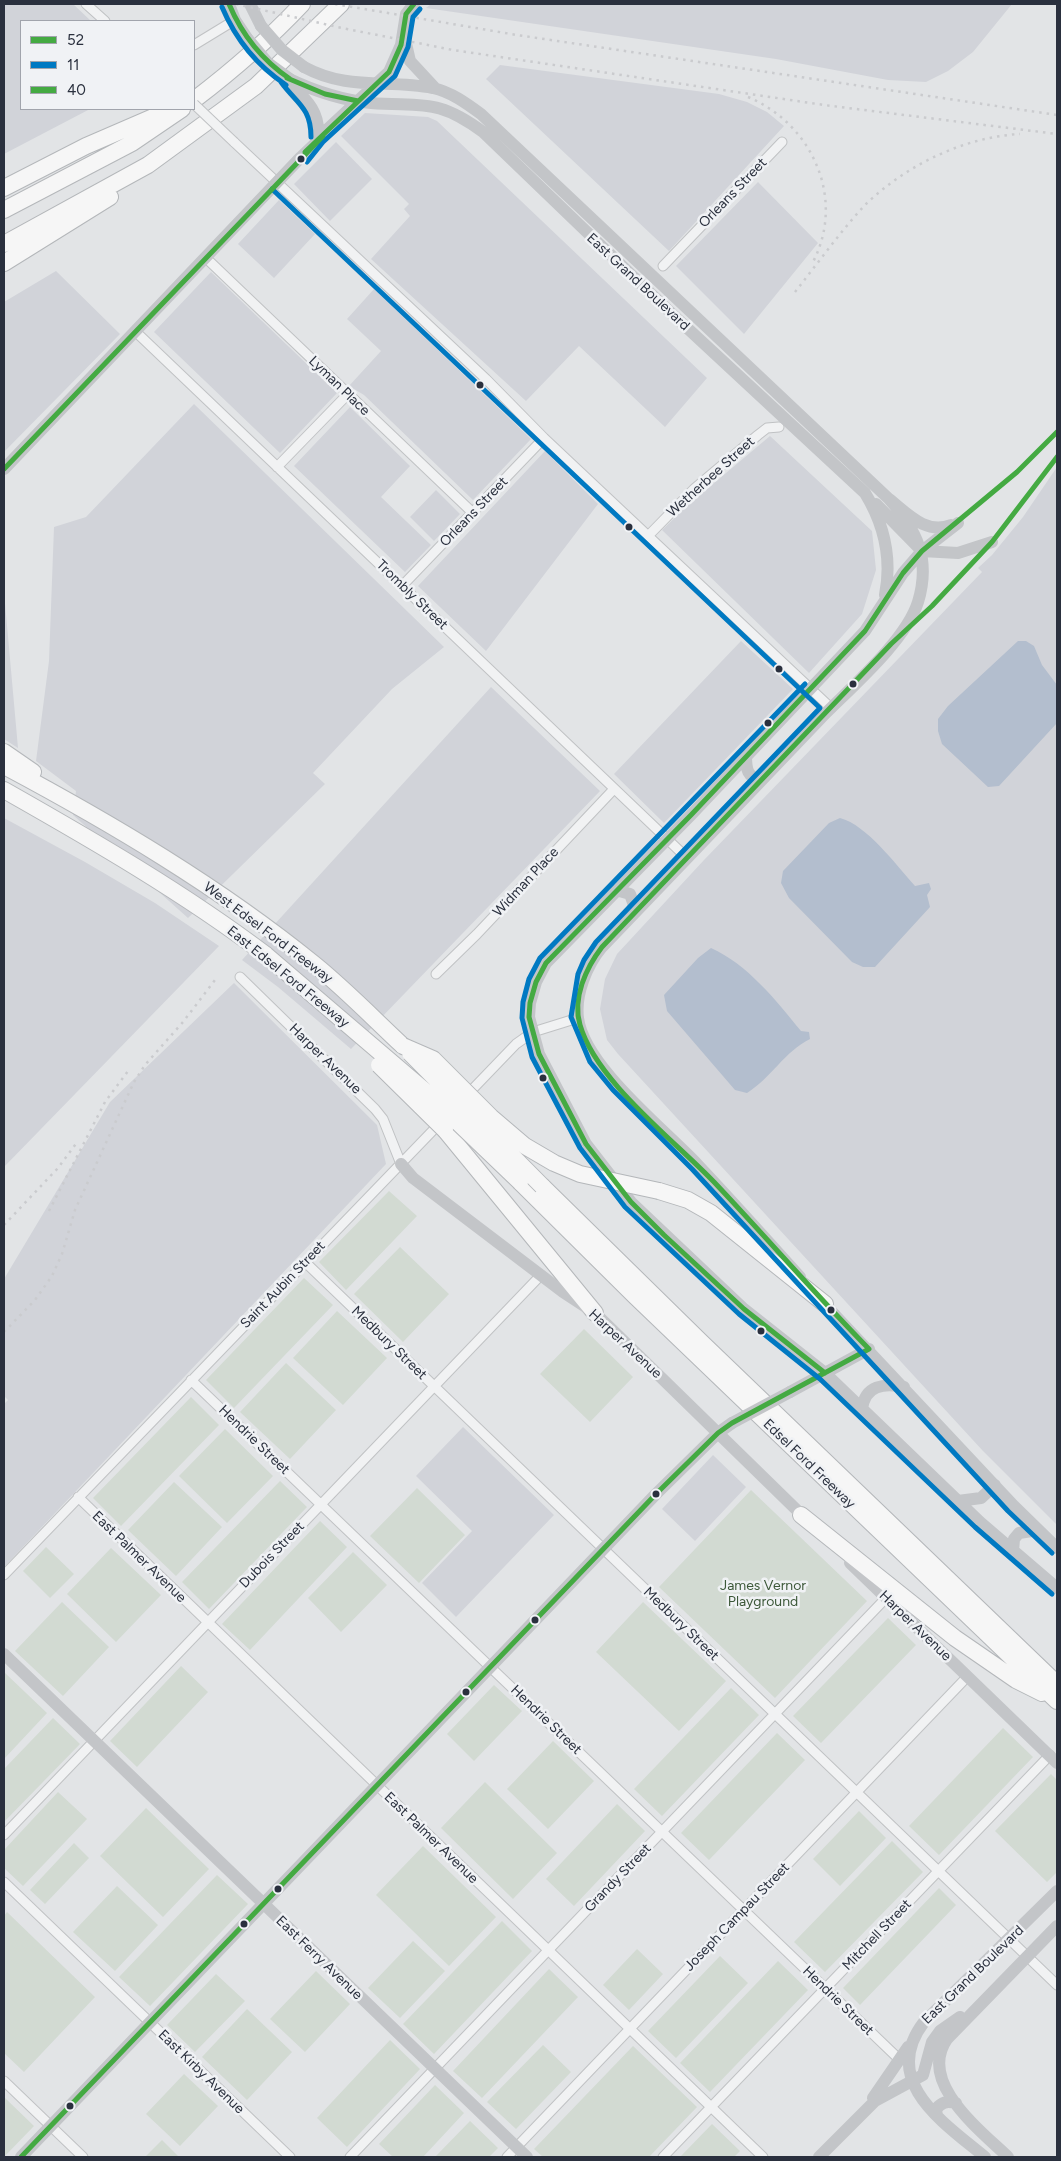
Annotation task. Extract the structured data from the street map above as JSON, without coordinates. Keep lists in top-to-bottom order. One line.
{"streets":{"highway":["West Edsel Ford Freeway","East Edsel Ford Freeway","Edsel Ford Freeway"],"main road":["East Grand Boulevard","Harper Avenue","East Ferry Avenue"],"street":["Orleans Street","Lyman Place","Wetherbee Street","Trombly Street","Widman Place","Saint Aubin Street","Medbury Street","Hendrie Street","Dubois Street","East Palmer Avenue","Grandy Street","Joseph Campau Street","Mitchell Street","East Kirby Avenue"]},"crossings":[["Orleans Street","Lyman Place"],["Orleans Street","Trombly Street"],["East Grand Boulevard","Medbury Street"],["Trombly Street","Widman Place"],["West Edsel Ford Freeway","Edsel Ford Freeway"],["East Edsel Ford Freeway","Edsel Ford Freeway"],["Harper Avenue","Saint Aubin Street"],["Harper Avenue","Dubois Street"],["Harper Avenue","Grandy Street"],["Harper Avenue","Joseph Campau Street"],["Harper Avenue","Mitchell Street"],["Saint Aubin Street","Medbury Street"],["Saint Aubin Street","Hendrie Street"],["Saint Aubin Street","East Palmer Avenue"],["Medbury Street","Dubois Street"],["Medbury Street","Grandy Street"],["Medbury Street","Joseph Campau Street"],["Medbury Street","Mitchell Street"],["Hendrie Street","Dubois Street"],["Hendrie Street","Grandy Street"],["Hendrie Street","Joseph Campau Street"],["Hendrie Street","Mitchell Street"],["Dubois Street","East Palmer Avenue"],["Dubois Street","East Ferry Avenue"],["East Palmer Avenue","Grandy Street"],["East Palmer Avenue","Joseph Campau Street"],["East Palmer Avenue","Mitchell Street"],["Grandy Street","East Ferry Avenue"],["Joseph Campau Street","East Ferry Avenue"]],"parks":["James Vernor Playground"],"lines":["transit line 40","transit line 11","transit line 52"],"legend":["52","11","40"]}
